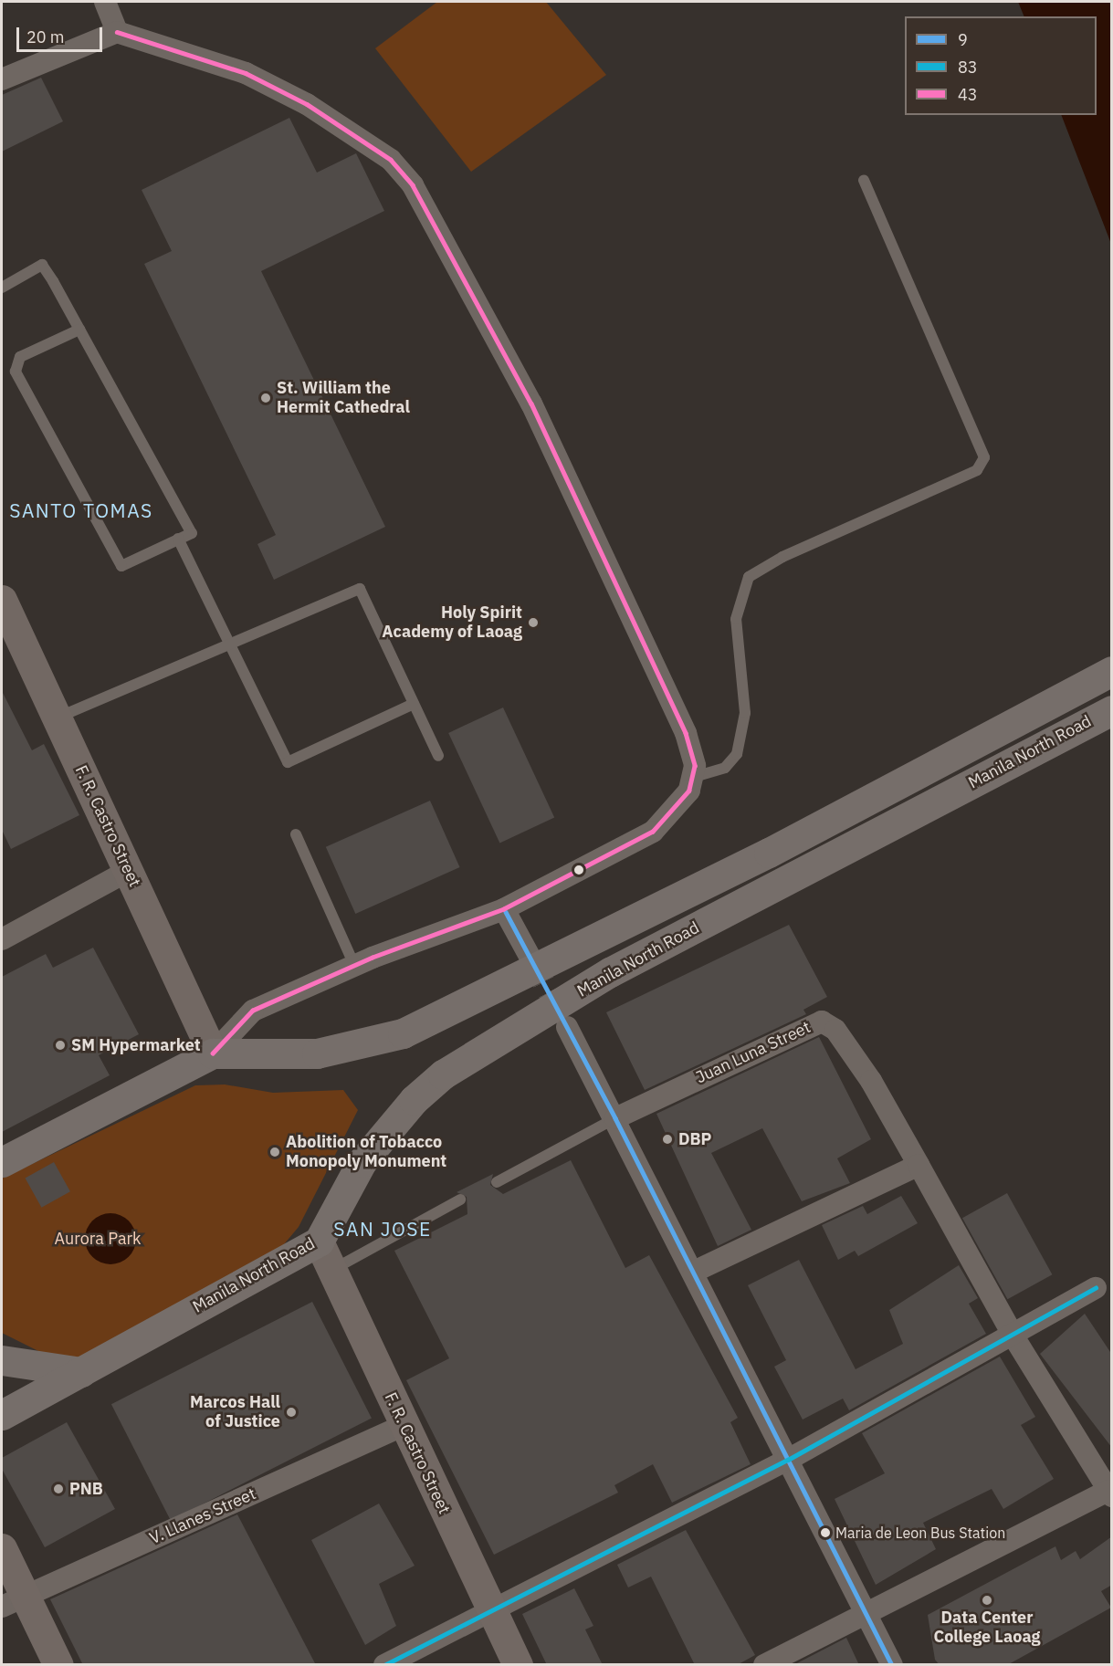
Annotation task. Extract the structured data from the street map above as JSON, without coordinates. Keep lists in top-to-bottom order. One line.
{"streets":{"highway":["Manila North Road"],"main road":["F. R. Castro Street"],"street":["Juan Luna Street","V. Llanes Street"]},"crossings":[["Manila North Road","F. R. Castro Street"],["F. R. Castro Street","V. Llanes Street"]],"districts":["SANTO TOMAS","SAN JOSE"],"parks":["Aurora Park"],"places":["St. William the Hermit Cathedral","Holy Spirit Academy of Laoag","SM Hypermarket","DBP","Abolition of Tobacco Monopoly Monument","Marcos Hall of Justice","PNB","Maria de Leon Bus Station","Data Center College Laoag"],"lines":["transit line 43","transit line 9","transit line 83"],"legend":["9","83","43"],"scale_bar":"20 m"}
